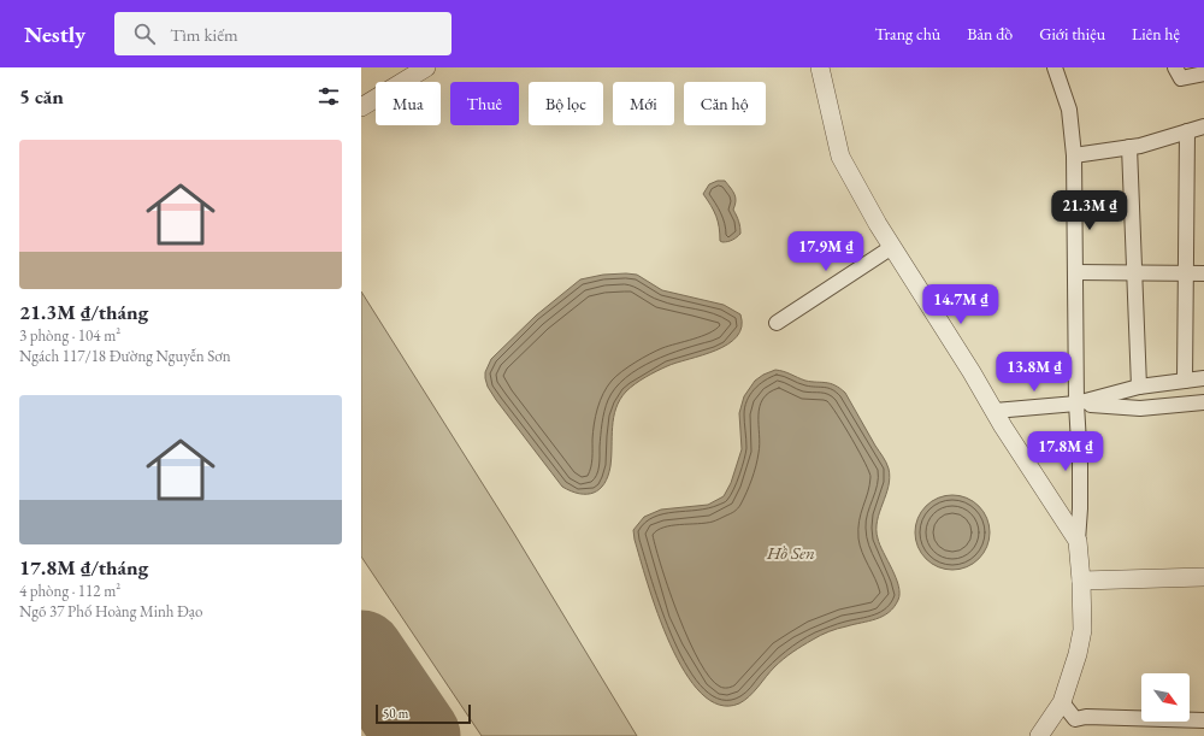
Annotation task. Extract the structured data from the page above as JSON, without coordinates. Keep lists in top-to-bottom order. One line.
{"water":["Hồ Sen"],"scale_bar":"50 m","north":"bottom right","page":{"header":"Nestly","search":"Tìm kiếm","nav":["Trang chủ","Bản đồ","Giới thiệu","Liên hệ"],"heading":"5 căn","chip":["Mua","Thuê","Bộ lọc","Mới","Căn hộ"],"list":[{"name":"21.3M ₫/tháng","note":"3 phòng · 104 m² · Ngách 117/18 Đường Nguyễn Sơn"},{"name":"17.8M ₫/tháng","note":"4 phòng · 112 m² · Ngõ 37 Phố Hoàng Minh Đạo"}],"price":["21.3M ₫","17.9M ₫","14.7M ₫","13.8M ₫","17.8M ₫"],"scale":"50 m"}}
